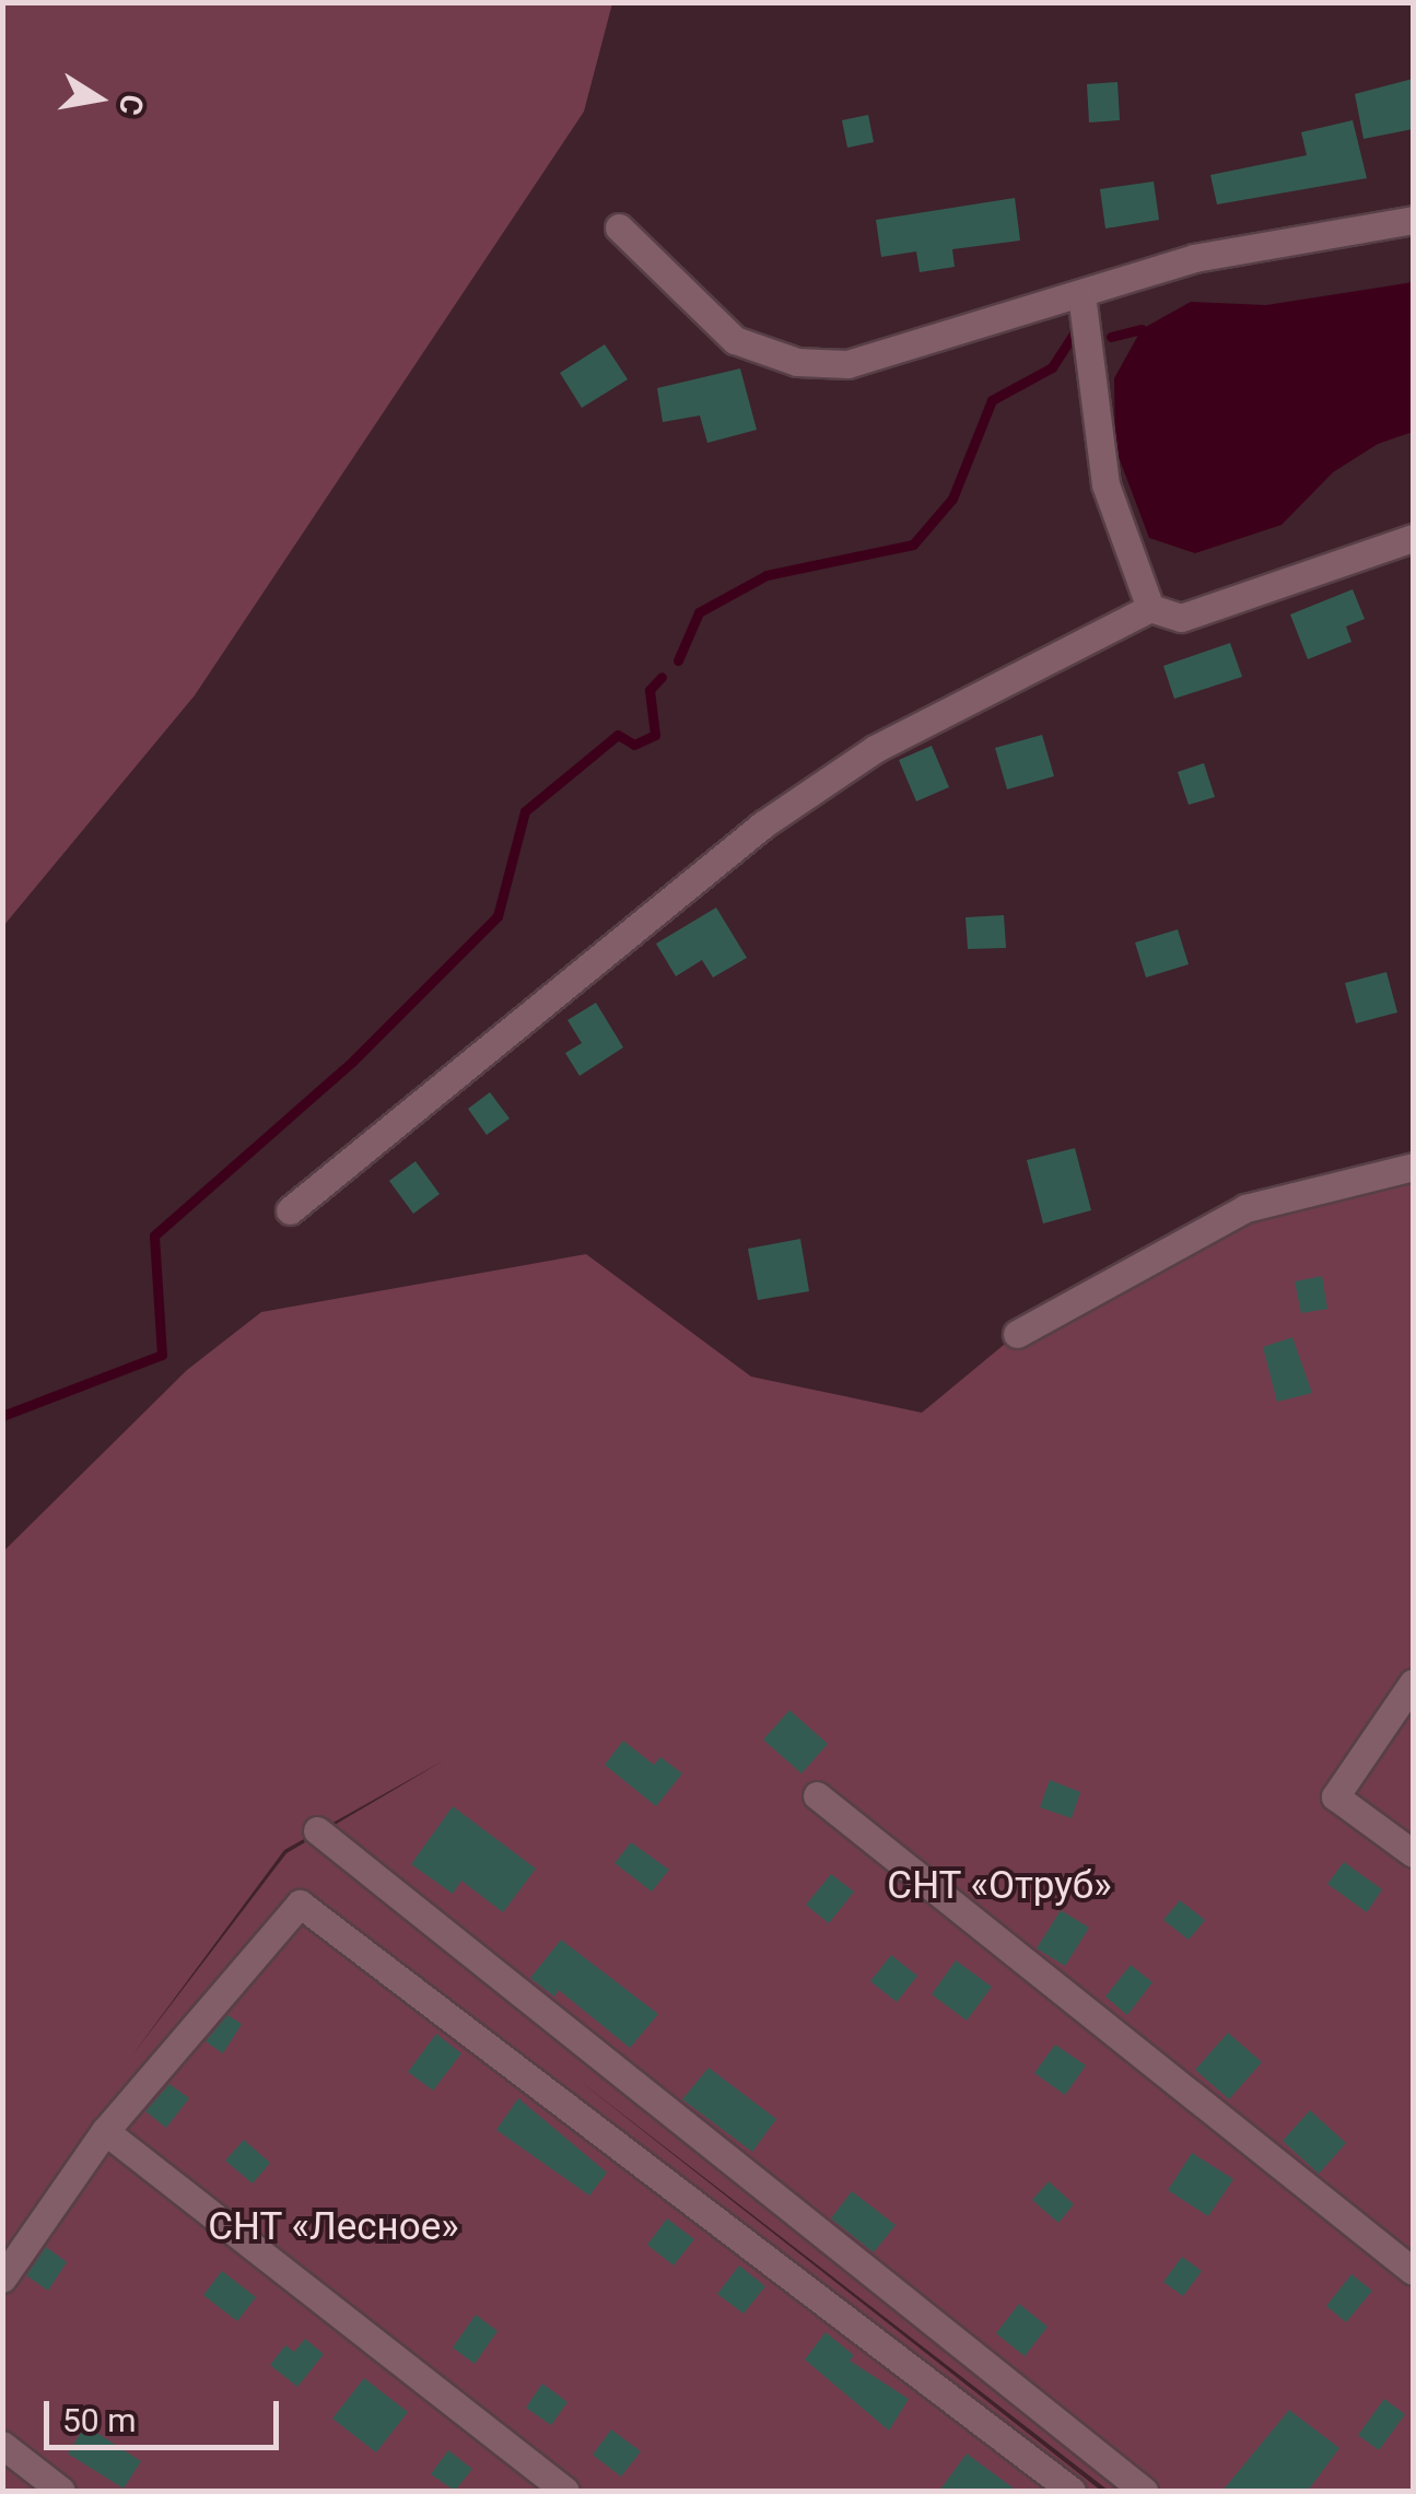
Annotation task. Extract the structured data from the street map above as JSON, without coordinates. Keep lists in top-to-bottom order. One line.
{"parks":["СНТ «Отруб»","СНТ «Лесное»"],"scale_bar":"50 m","north":"right"}
